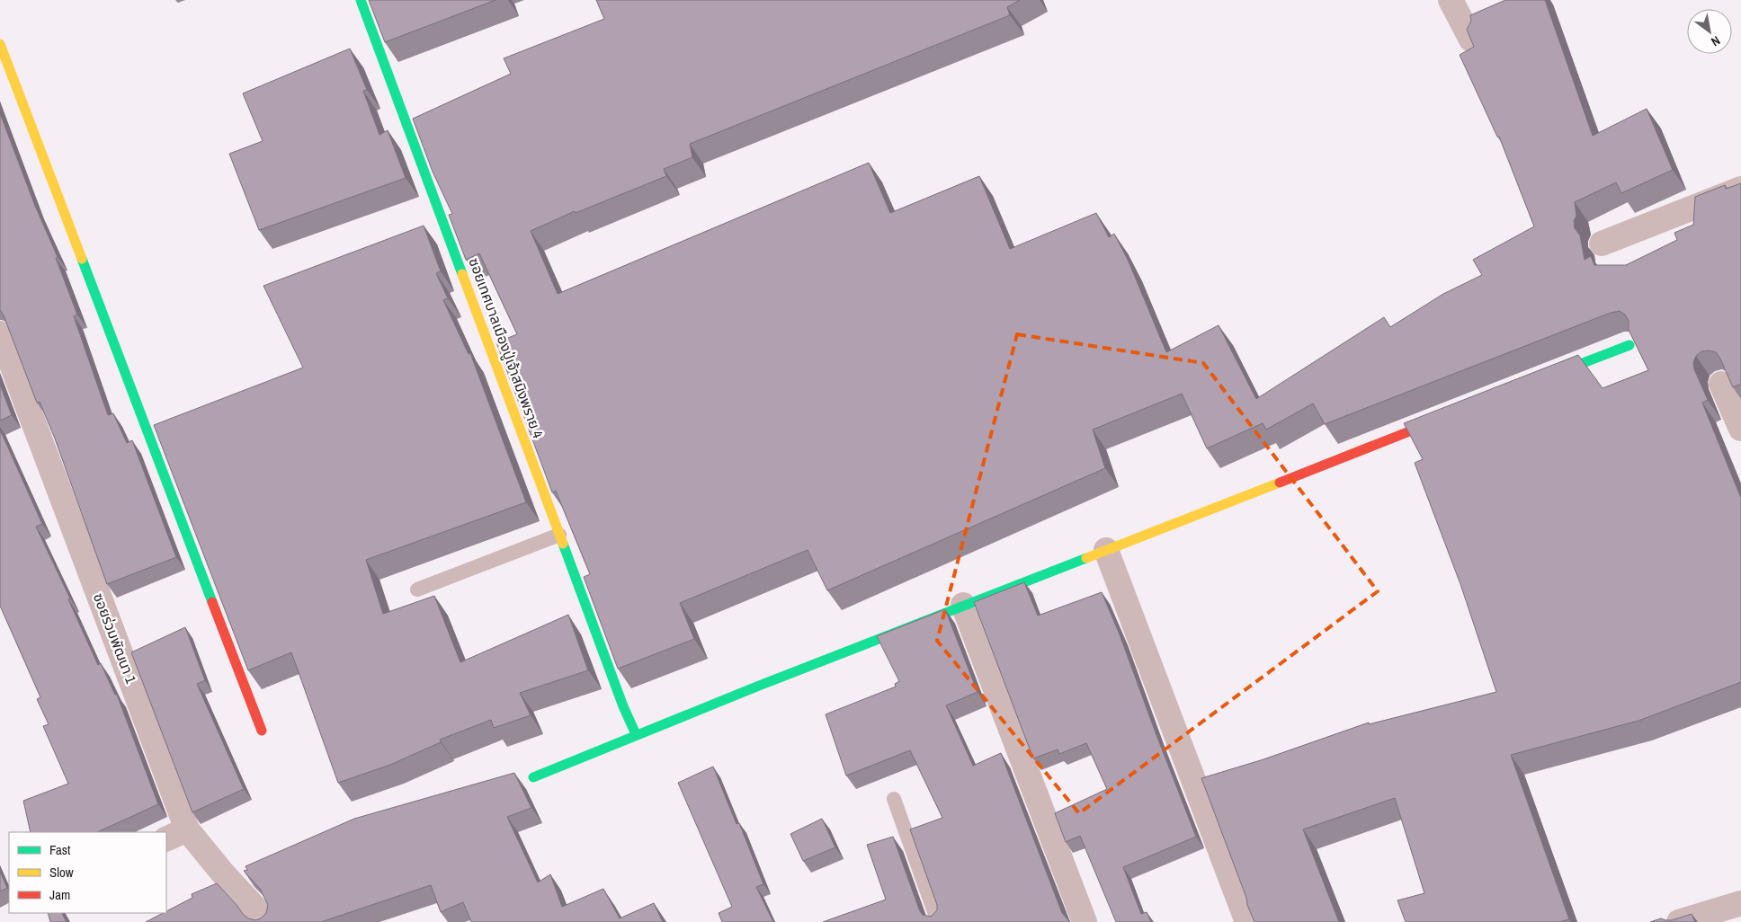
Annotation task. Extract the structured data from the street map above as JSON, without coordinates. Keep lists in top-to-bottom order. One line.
{"streets":{"street":["ซอยเทศบาลเมืองปู่เจ้าสมิงพราย 4","ซอยร่วมพัฒนา 1"]},"legend":["Fast","Slow","Jam"],"north":"bottom right"}
